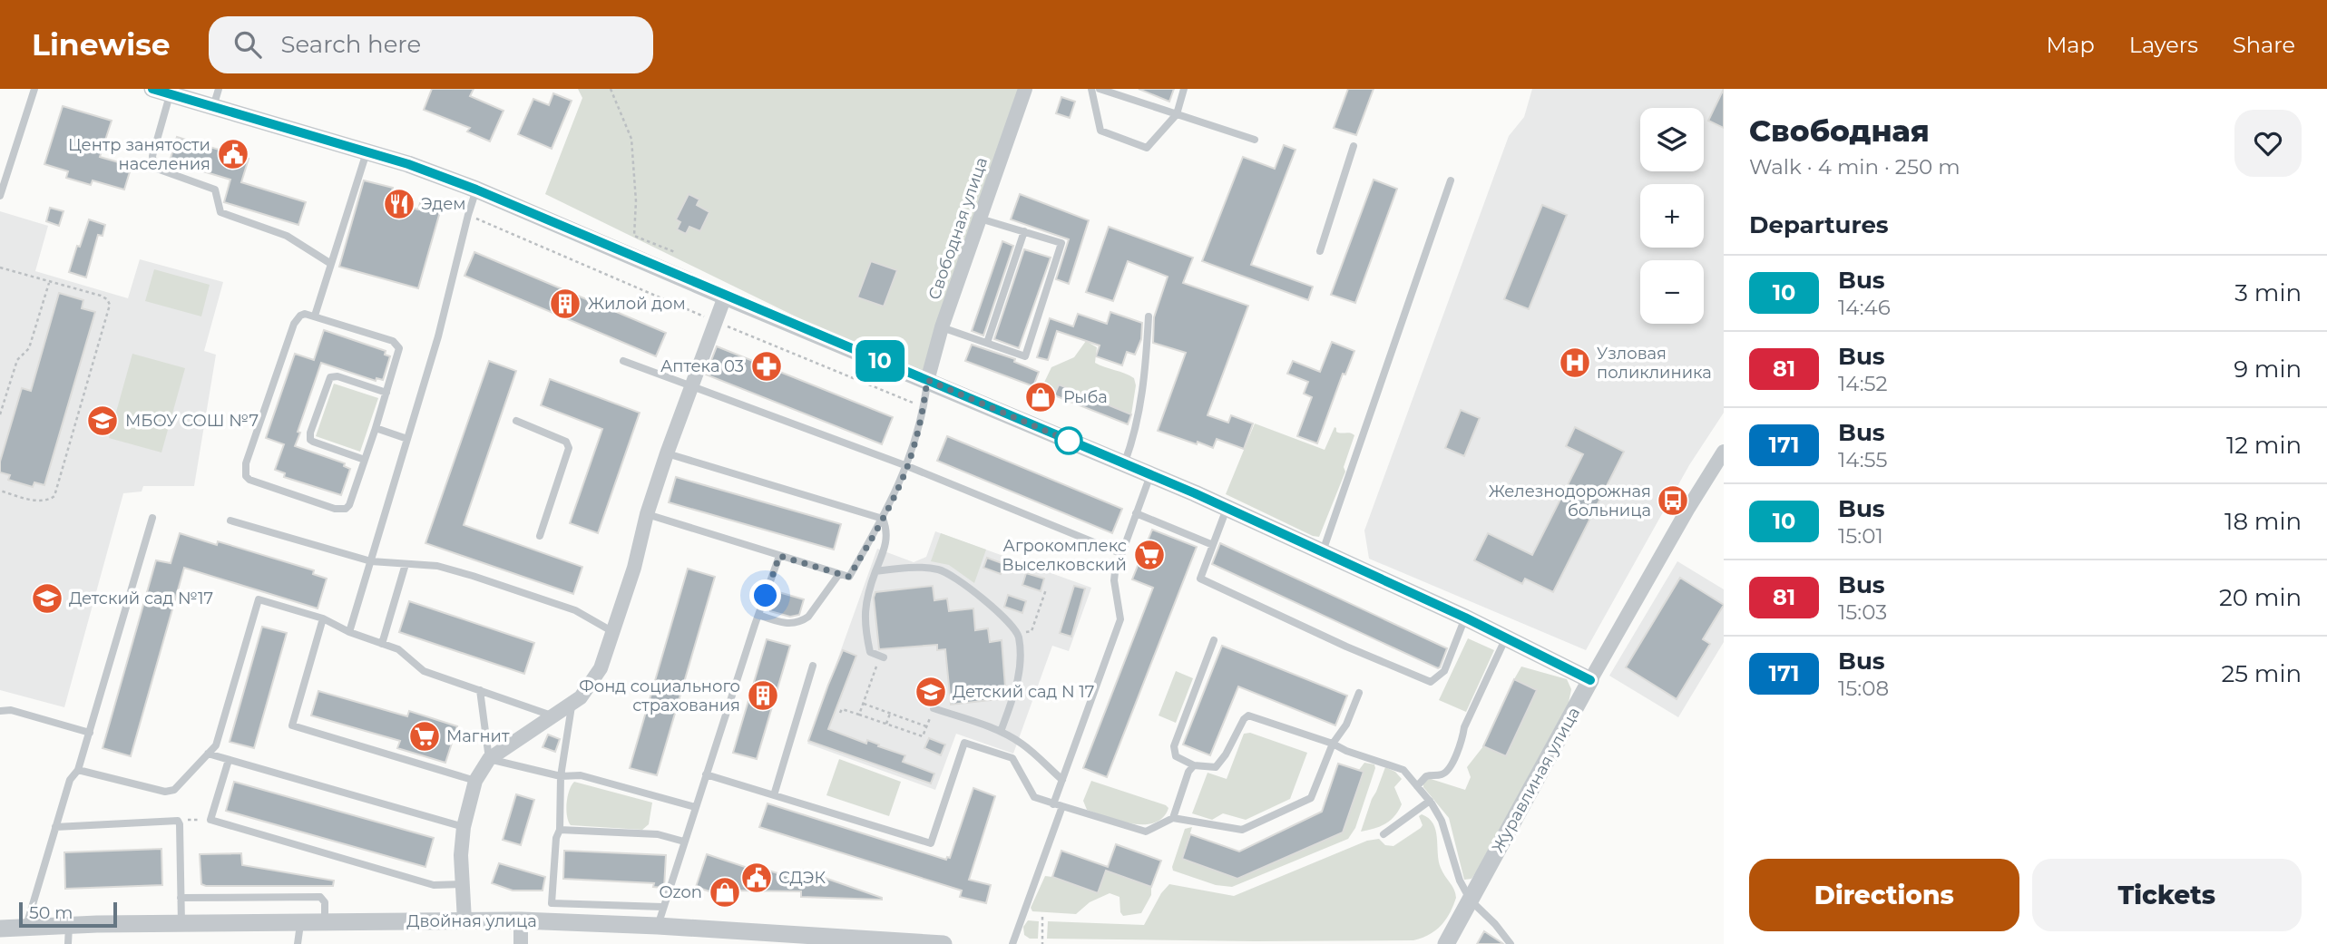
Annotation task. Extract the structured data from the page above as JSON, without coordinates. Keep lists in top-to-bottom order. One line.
{"streets":{"street":["Свободная улица","Журавлиная улица","Двойная улица"]},"places":{"public building":["Центр занятости населения","СДЭК"],"restaurant":["Эдем"],"building":["Жилой дом","Фонд социального страхования"],"hospital":["Узловая поликлиника"],"pharmacy":["Аптека 03"],"shop":["Рыба","Ozon"],"school or university":["МБОУ СОШ №7","Детский сад №17","Детский сад N 17"],"bus stop":["Железнодорожная больница"],"supermarket":["Агрокомплекс Выселковский","Магнит"]},"lines":["bus line 10"],"scale_bar":"50 m","page":{"header":"Linewise","search":"Search here","nav":["Map","Layers","Share"],"on_map":"10","heading":[["Свободная","Walk · 4 min · 250 m"],"Departures"],"map_buttons":["+","−"],"list":[{"mark":"10","name":"Bus","note":"14:46","value":"3 min"},{"mark":"81","name":"Bus","note":"14:52","value":"9 min"},{"mark":"171","name":"Bus","note":"14:55","value":"12 min"},{"mark":"10","name":"Bus","note":"15:01","value":"18 min"},{"mark":"81","name":"Bus","note":"15:03","value":"20 min"},{"mark":"171","name":"Bus","note":"15:08","value":"25 min"}],"buttons":["Directions","Tickets"],"scale":"50 m"}}
